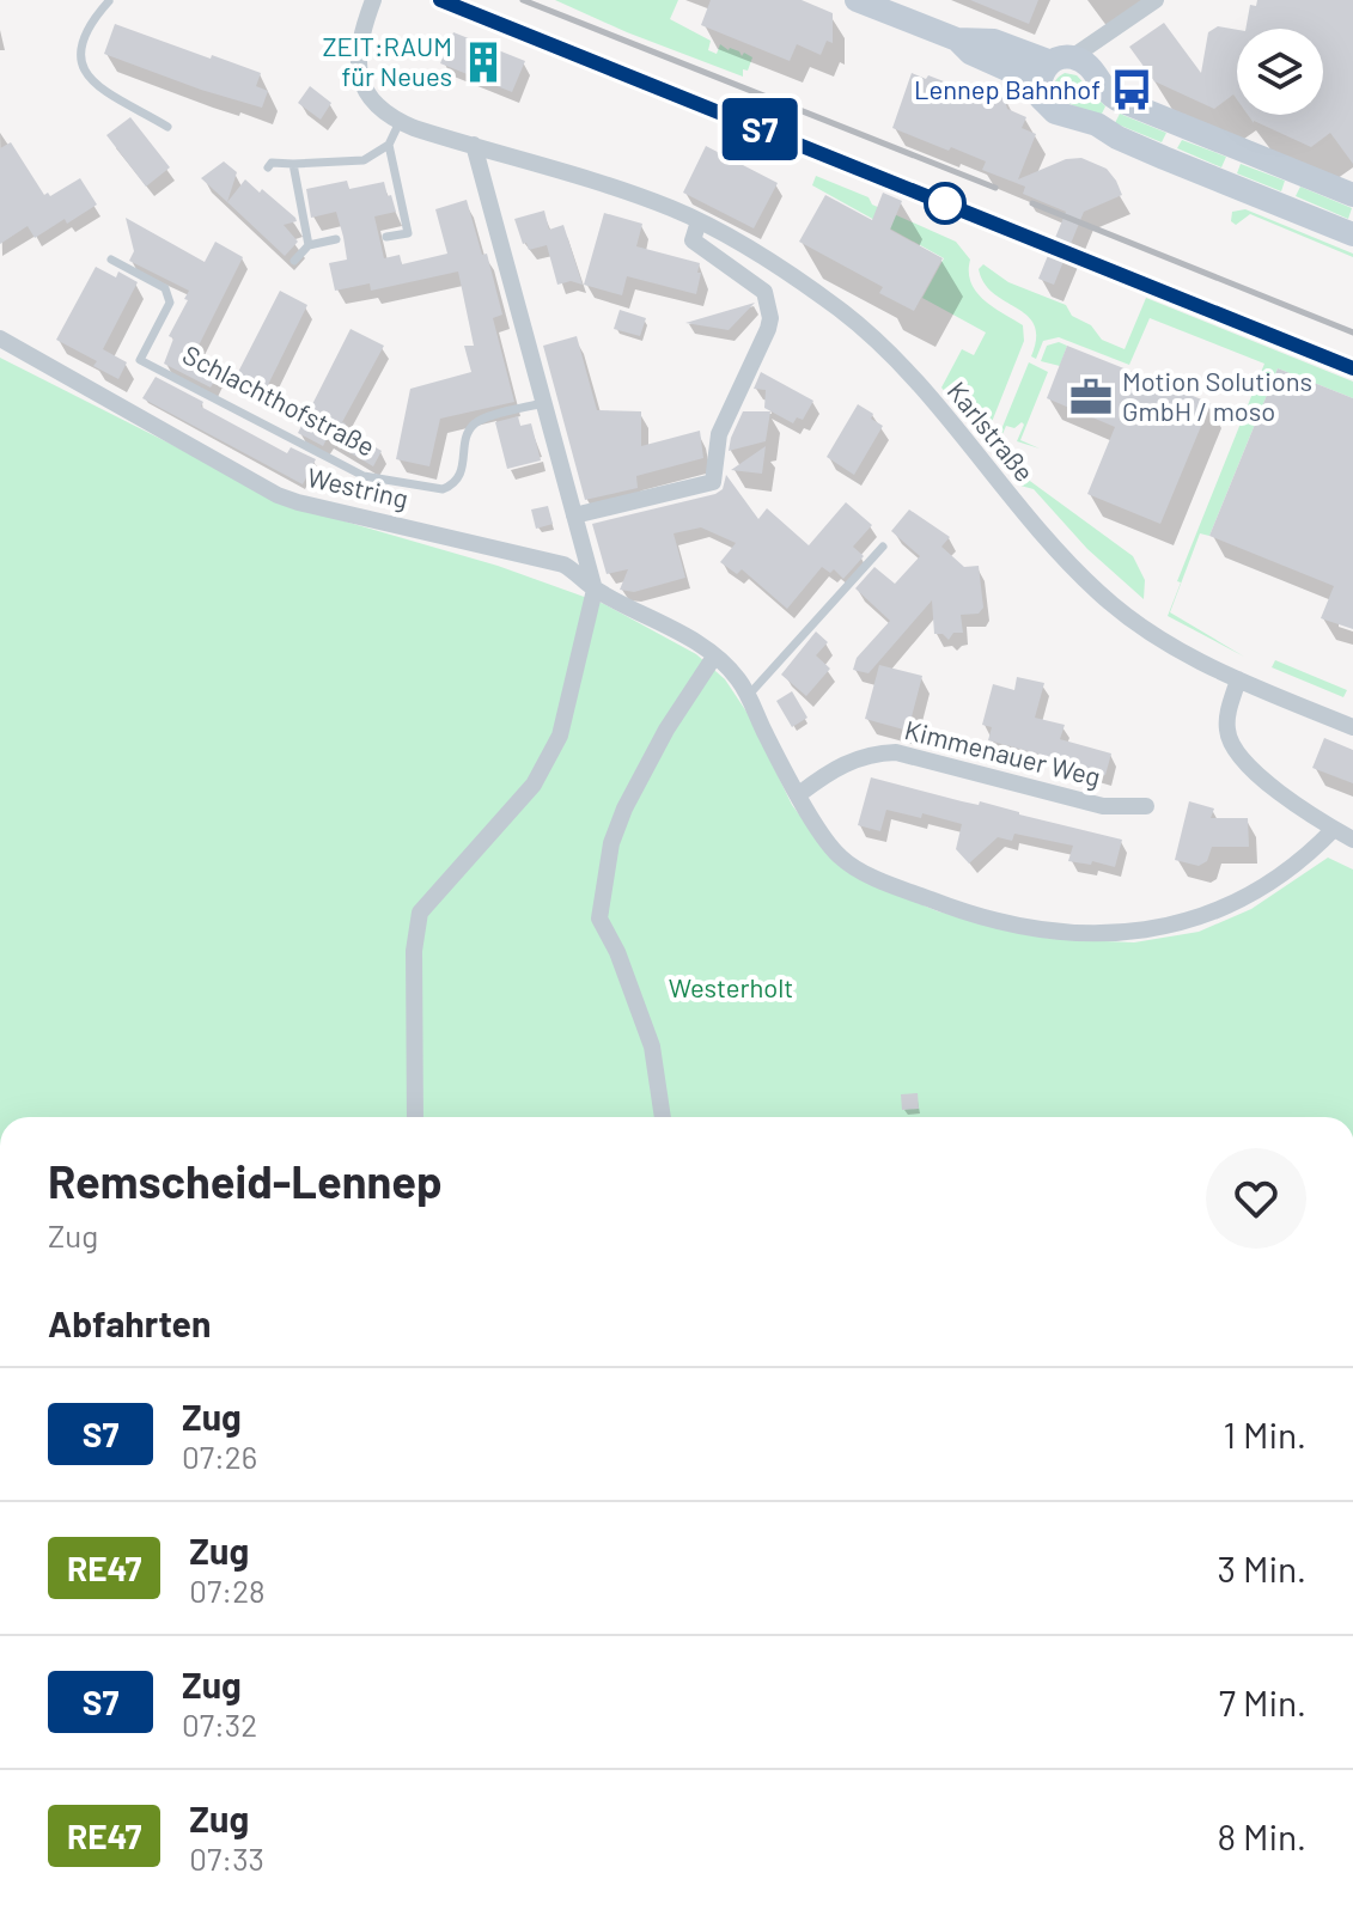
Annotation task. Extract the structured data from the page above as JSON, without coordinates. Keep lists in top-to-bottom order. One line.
{"streets":{"street":["Karlstraße","Westring","Kimmenauer Weg"],"lane":["Schlachthofstraße"]},"parks":["Westerholt"],"places":{"building":["ZEIT:RAUM für Neues"],"bus stop":["Lennep Bahnhof"],"office":["Motion Solutions GmbH / moso"]},"page":{"on_map":"S7","heading":[["Remscheid-Lennep","Zug"],"Abfahrten"],"list":[{"mark":"S7","name":"Zug","note":"07:26","value":"1 Min."},{"mark":"RE47","name":"Zug","note":"07:28","value":"3 Min."},{"mark":"S7","name":"Zug","note":"07:32","value":"7 Min."},{"mark":"RE47","name":"Zug","note":"07:33","value":"8 Min."}]}}
